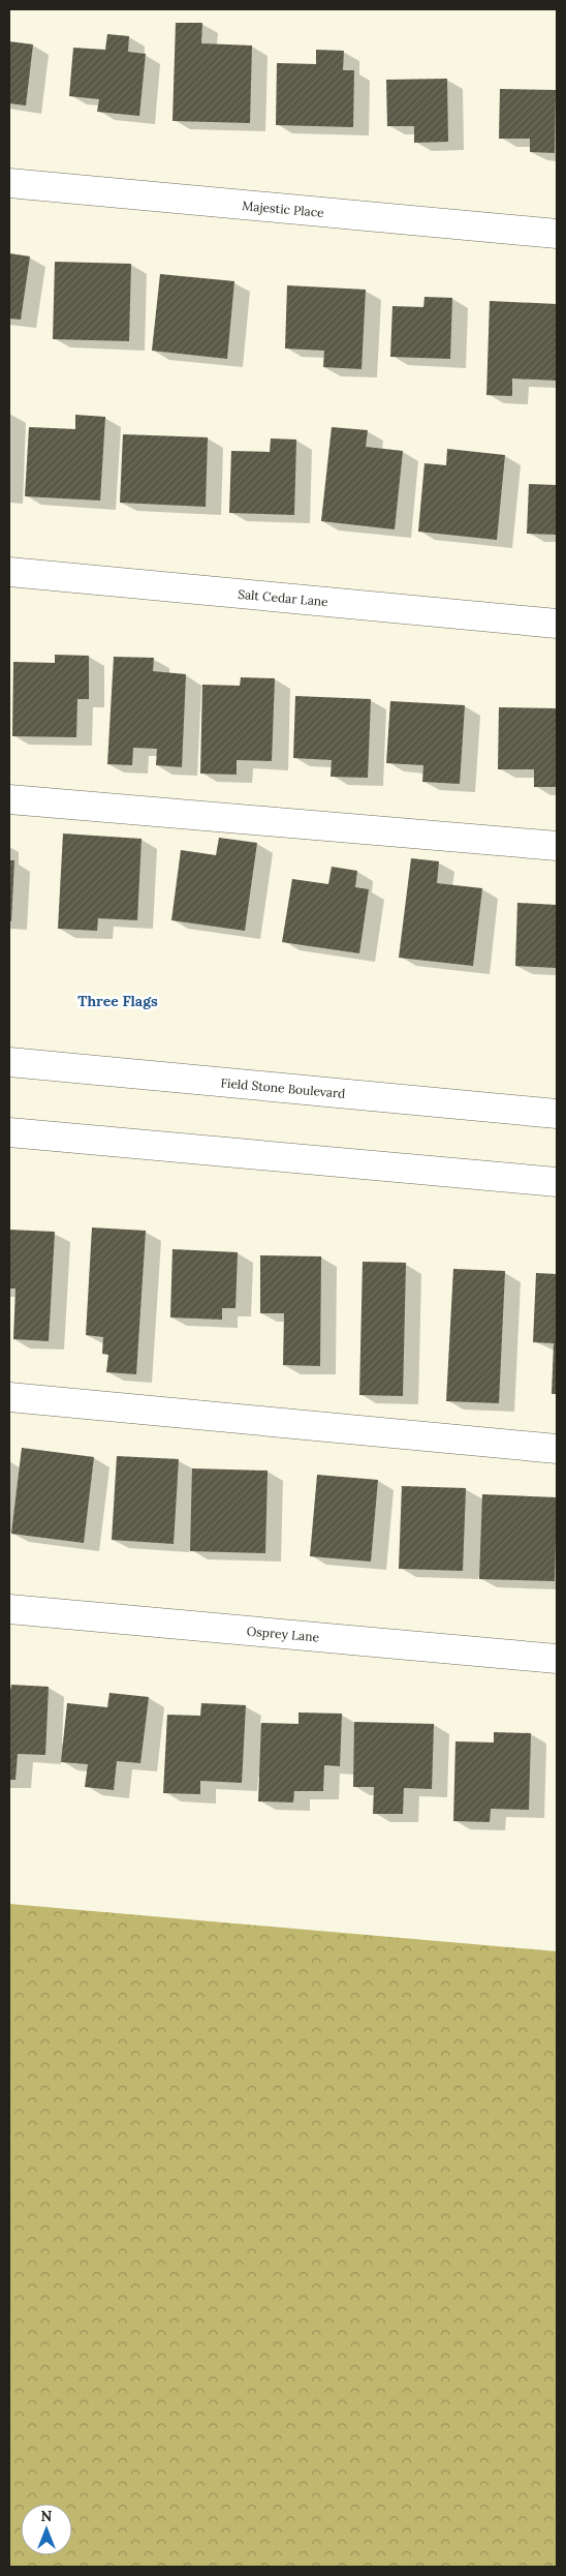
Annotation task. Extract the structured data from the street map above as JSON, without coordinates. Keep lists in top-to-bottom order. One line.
{"streets":{"street":["Majestic Place","Salt Cedar Lane","Field Stone Boulevard","Osprey Lane"]},"districts":["Three Flags"],"north":"top"}
